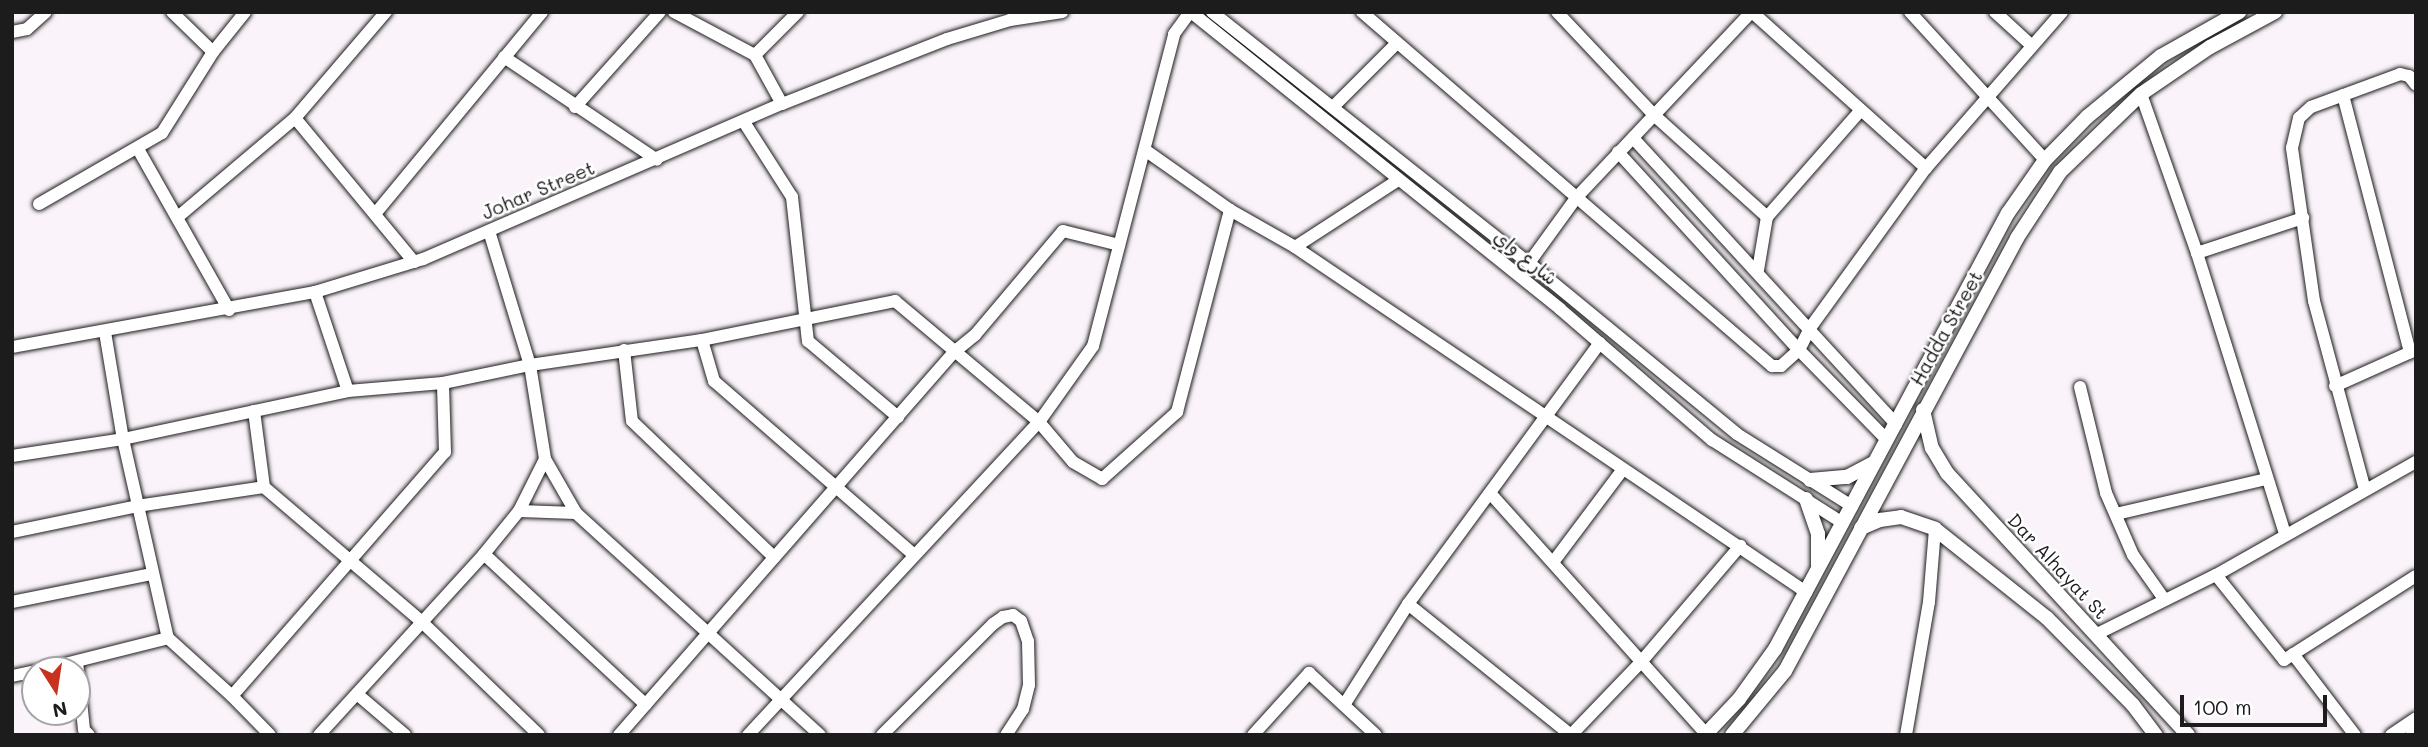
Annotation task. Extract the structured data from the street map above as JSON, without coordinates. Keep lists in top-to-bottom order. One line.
{"streets":{"main road":["Hadda Street","Dar Alhayat St"],"street":["Johar Street","شارع واي"]},"crossings":[["شارع واي","Hadda Street"],["Hadda Street","Dar Alhayat St"]],"scale_bar":"100 m","north":"bottom"}
